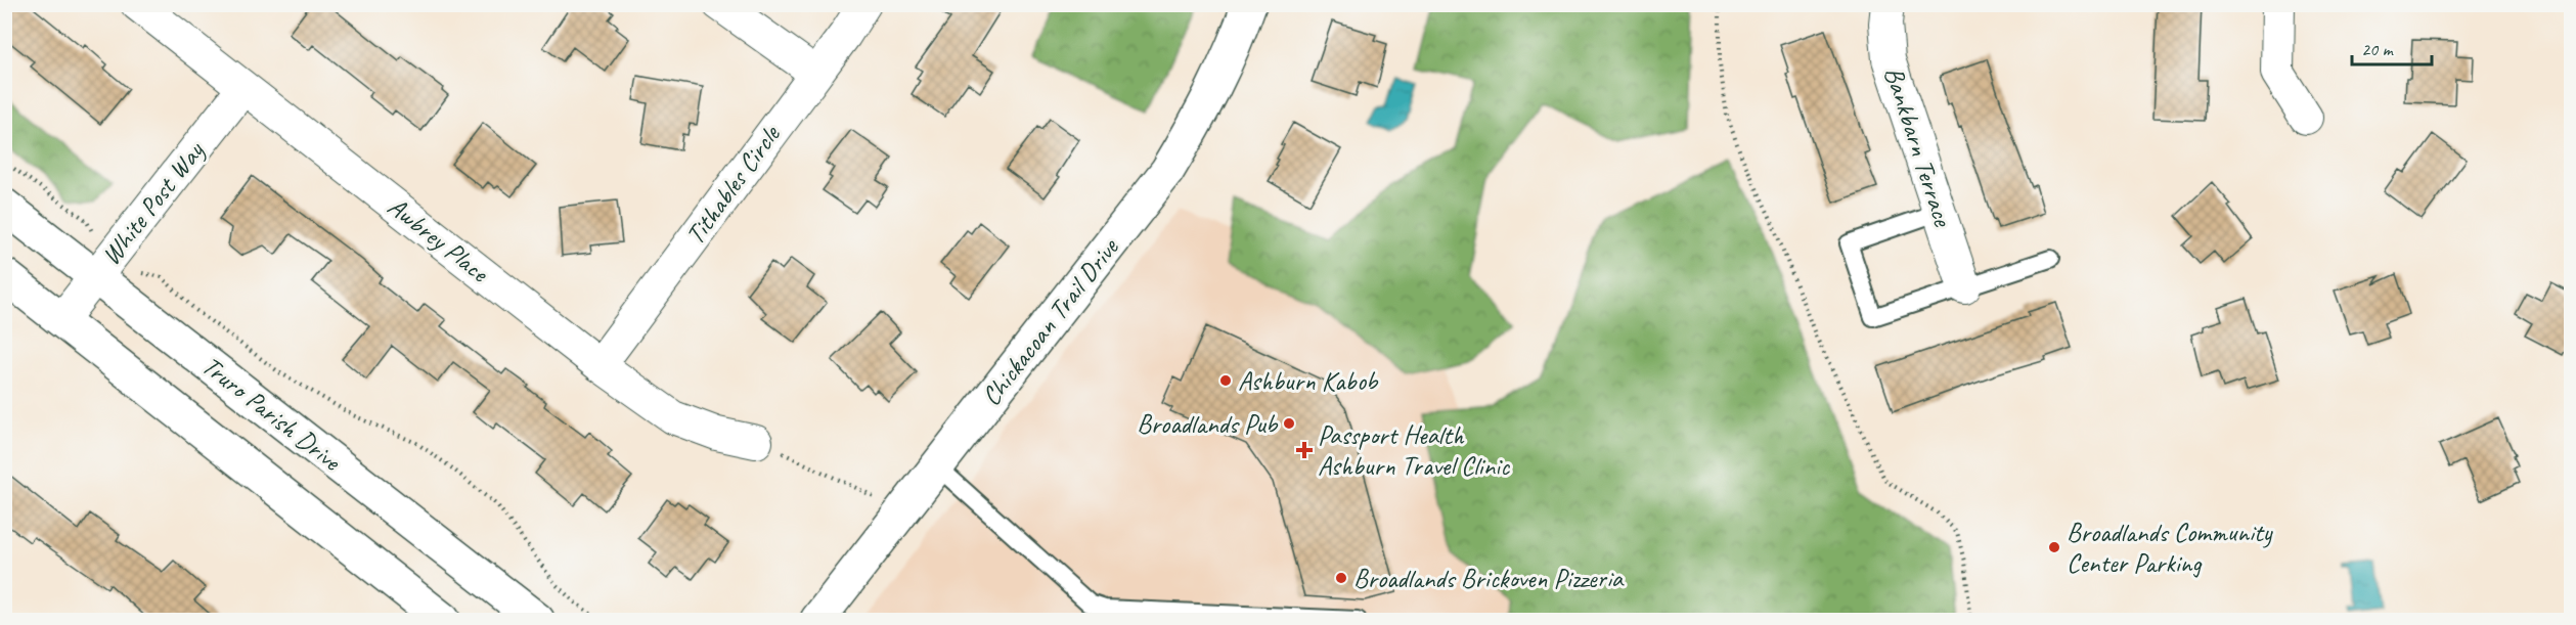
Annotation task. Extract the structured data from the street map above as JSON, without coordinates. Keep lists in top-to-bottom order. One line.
{"streets":{"street":["Bankbarn Terrace","Tithables Circle","White Post Way","Awbrey Place","Chickacoan Trail Drive","Truro Parish Drive"]},"crossings":[["Tithables Circle","Awbrey Place"],["White Post Way","Awbrey Place"],["White Post Way","Truro Parish Drive"]],"places":{"other":["Ashburn Kabob","Broadlands Pub","Broadlands Community Center Parking","Broadlands Brickoven Pizzeria"],"health":["Passport Health Ashburn Travel Clinic"]},"scale_bar":"20 m"}
